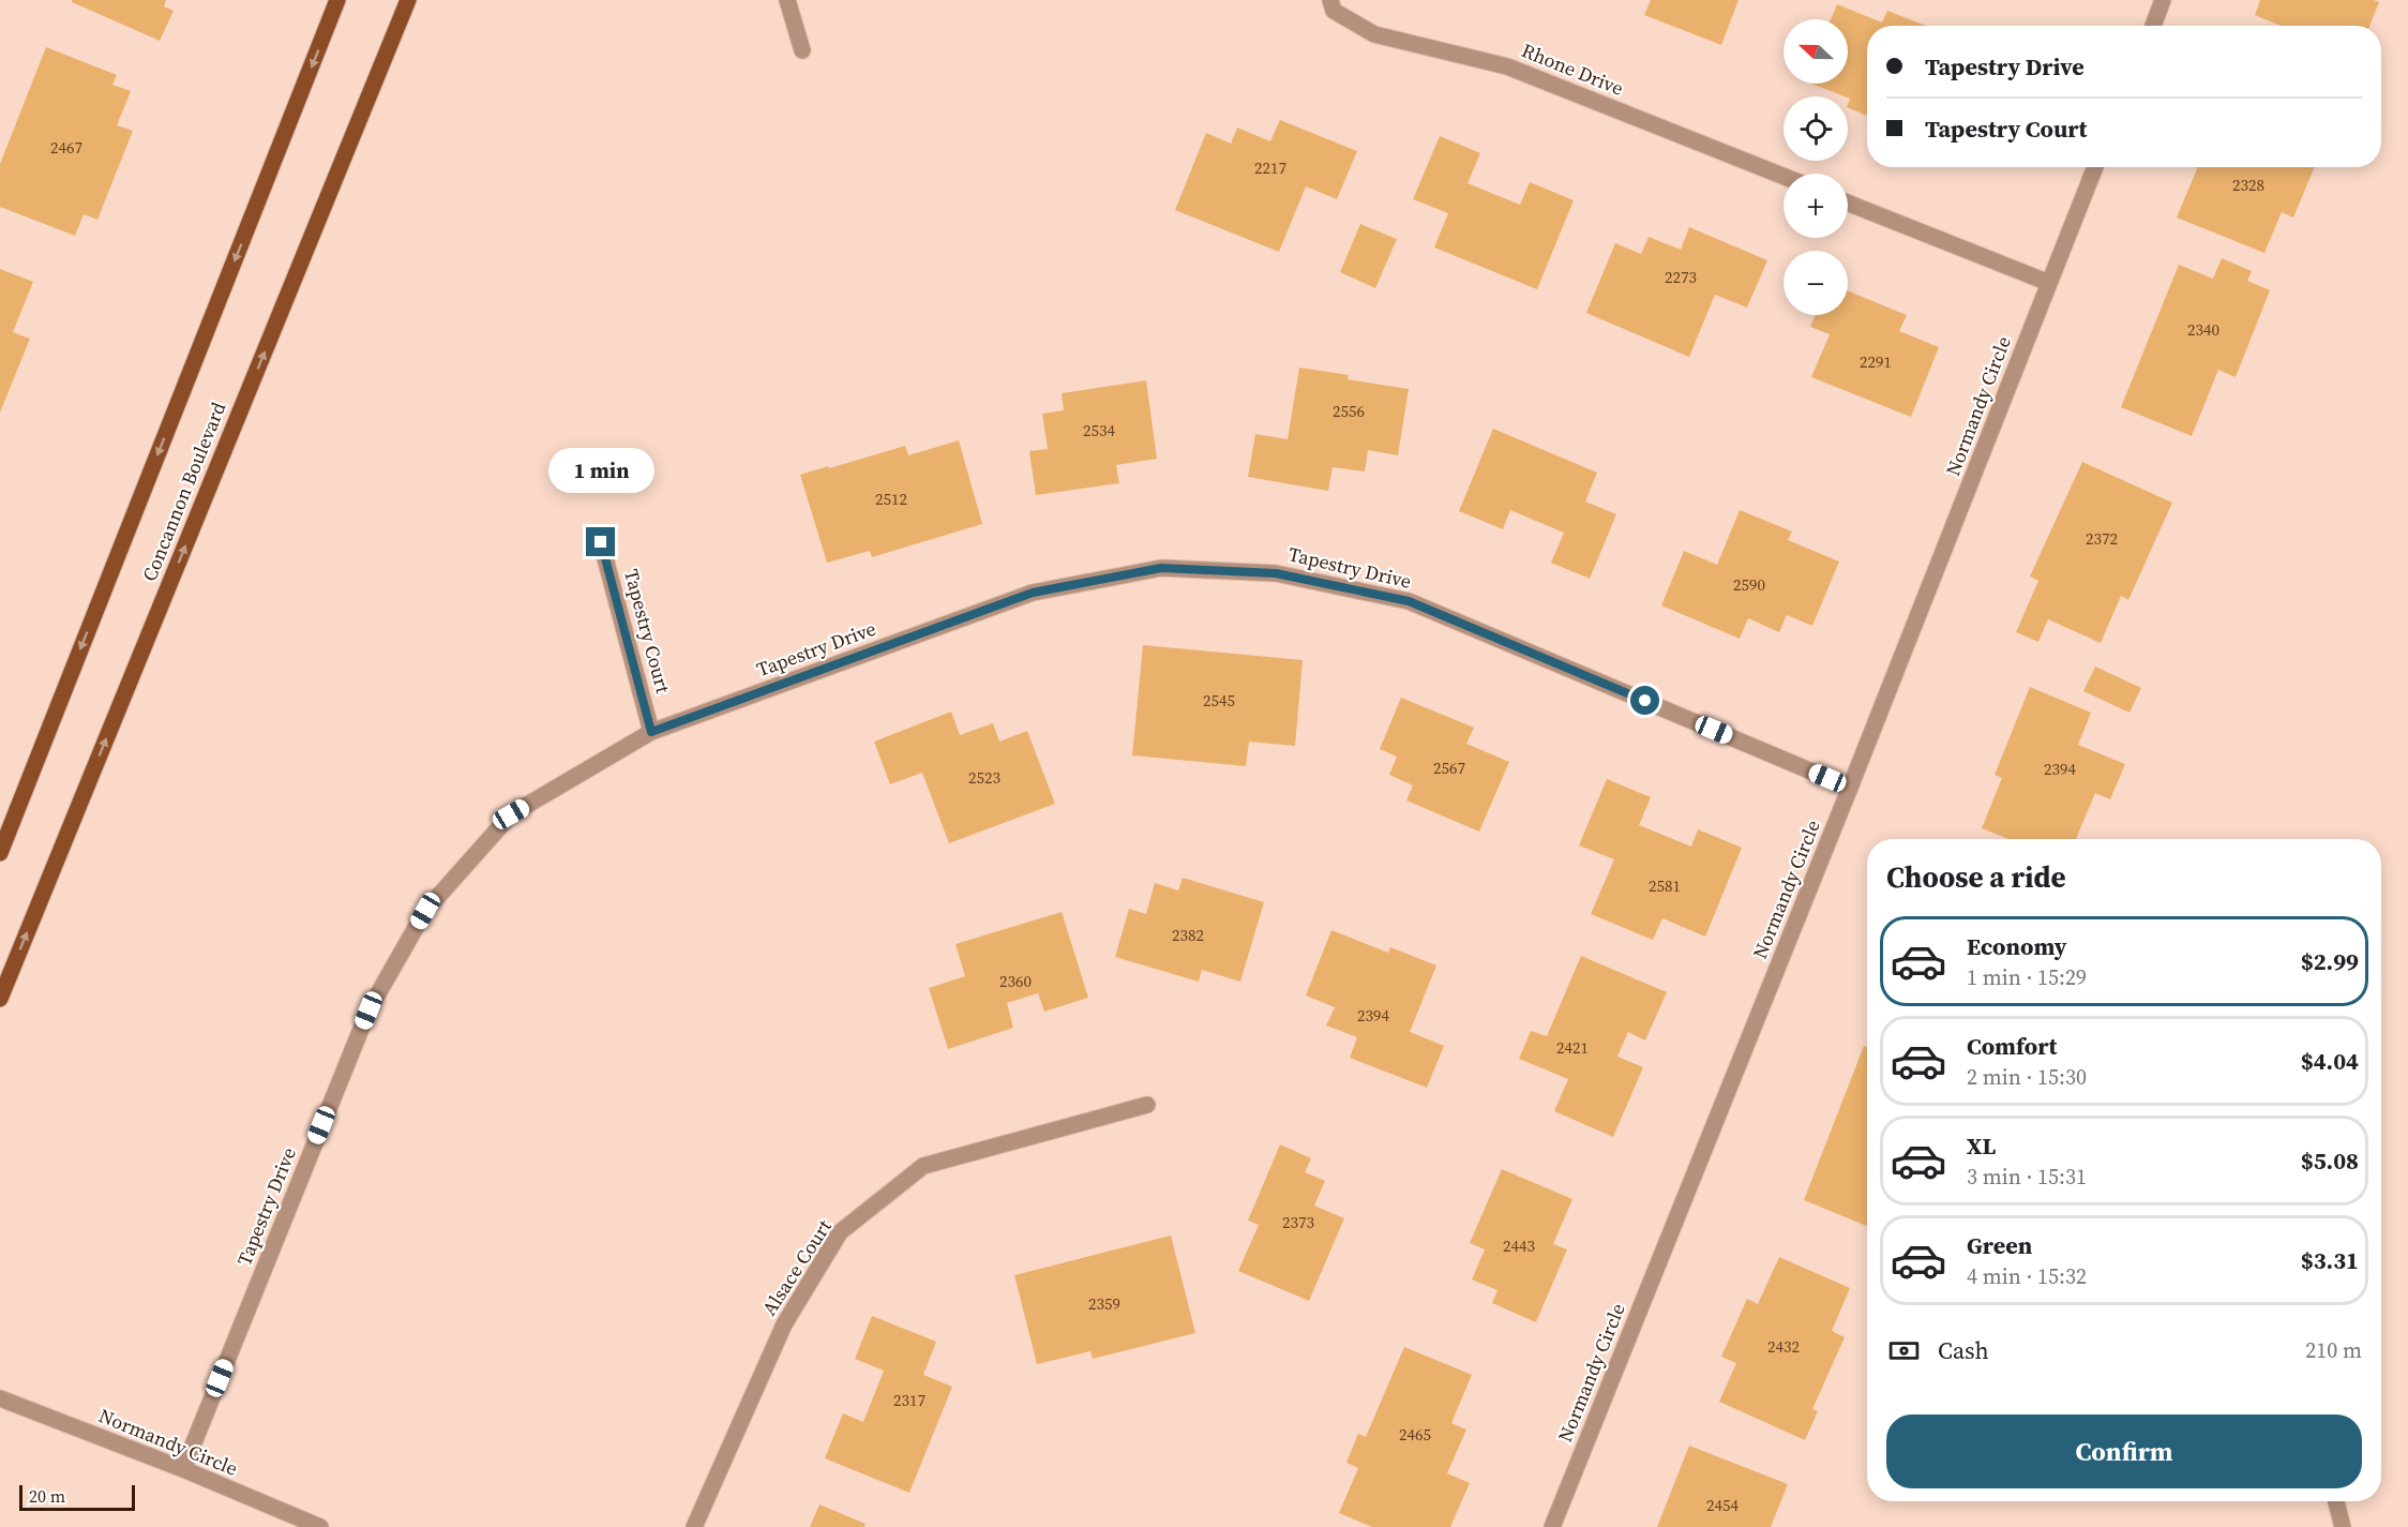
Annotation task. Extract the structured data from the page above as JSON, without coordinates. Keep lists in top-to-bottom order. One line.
{"streets":{"main road":["Concannon Boulevard"],"street":["Rhone Drive","Normandy Circle","Tapestry Drive","Tapestry Court","Alsace Court"]},"crossings":[["Normandy Circle","Tapestry Drive"],["Tapestry Drive","Tapestry Court"]],"house_numbers":["2467","2217","2328","2273","2340","2291","2556","2534","2512","2372","2590","2545","2567","2394","2523","2581","2382","2360","2394","2421","2373","2443","2359","2432","2317","2465","2454"],"scale_bar":"20 m","north":"left","page":{"map_buttons":["+","−"],"banner":["Tapestry Drive","Tapestry Court"],"bubble":"1 min","heading":"Choose a ride","list":[{"name":"Economy","note":"1 min · 15:29","value":"$2.99"},{"name":"Comfort","note":"2 min · 15:30","value":"$4.04"},{"name":"XL","note":"3 min · 15:31","value":"$5.08"},{"name":"Green","note":"4 min · 15:32","value":"$3.31"}],"pay":["Cash","210 m"],"buttons":"Confirm","scale":"20 m"}}
